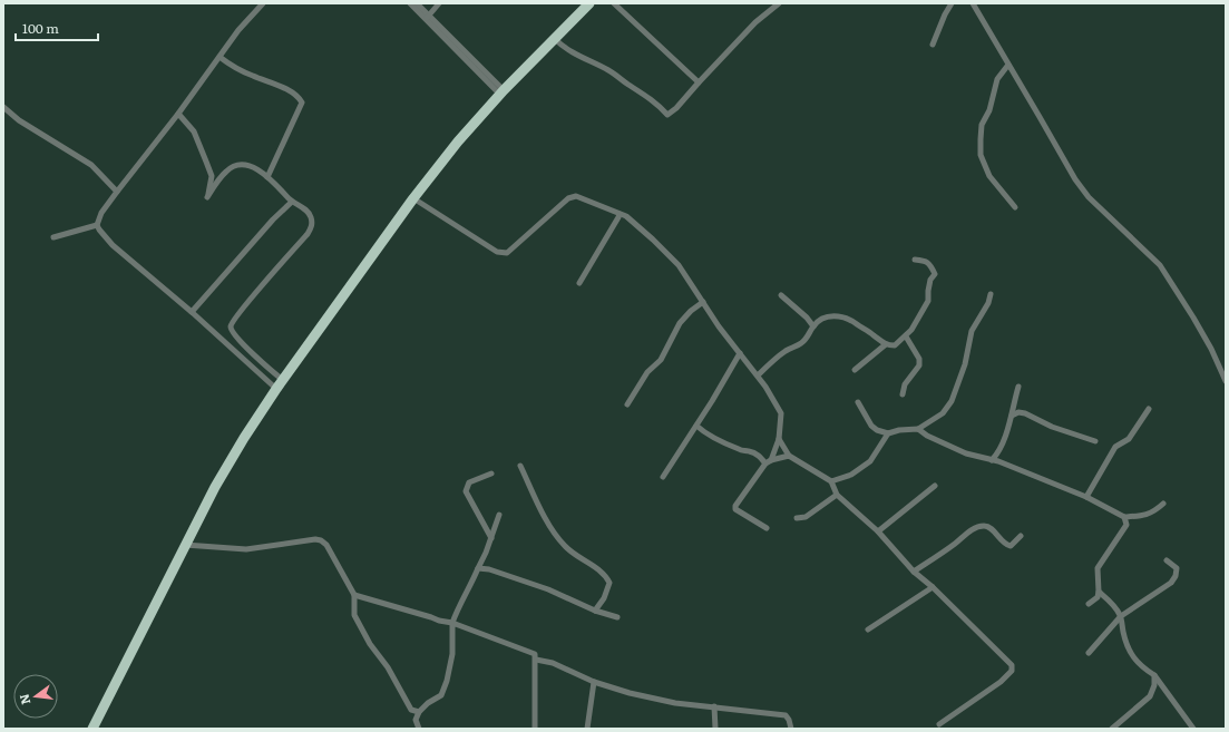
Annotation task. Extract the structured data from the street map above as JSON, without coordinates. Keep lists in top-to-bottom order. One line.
{"scale_bar":"100 m","north":"left"}
